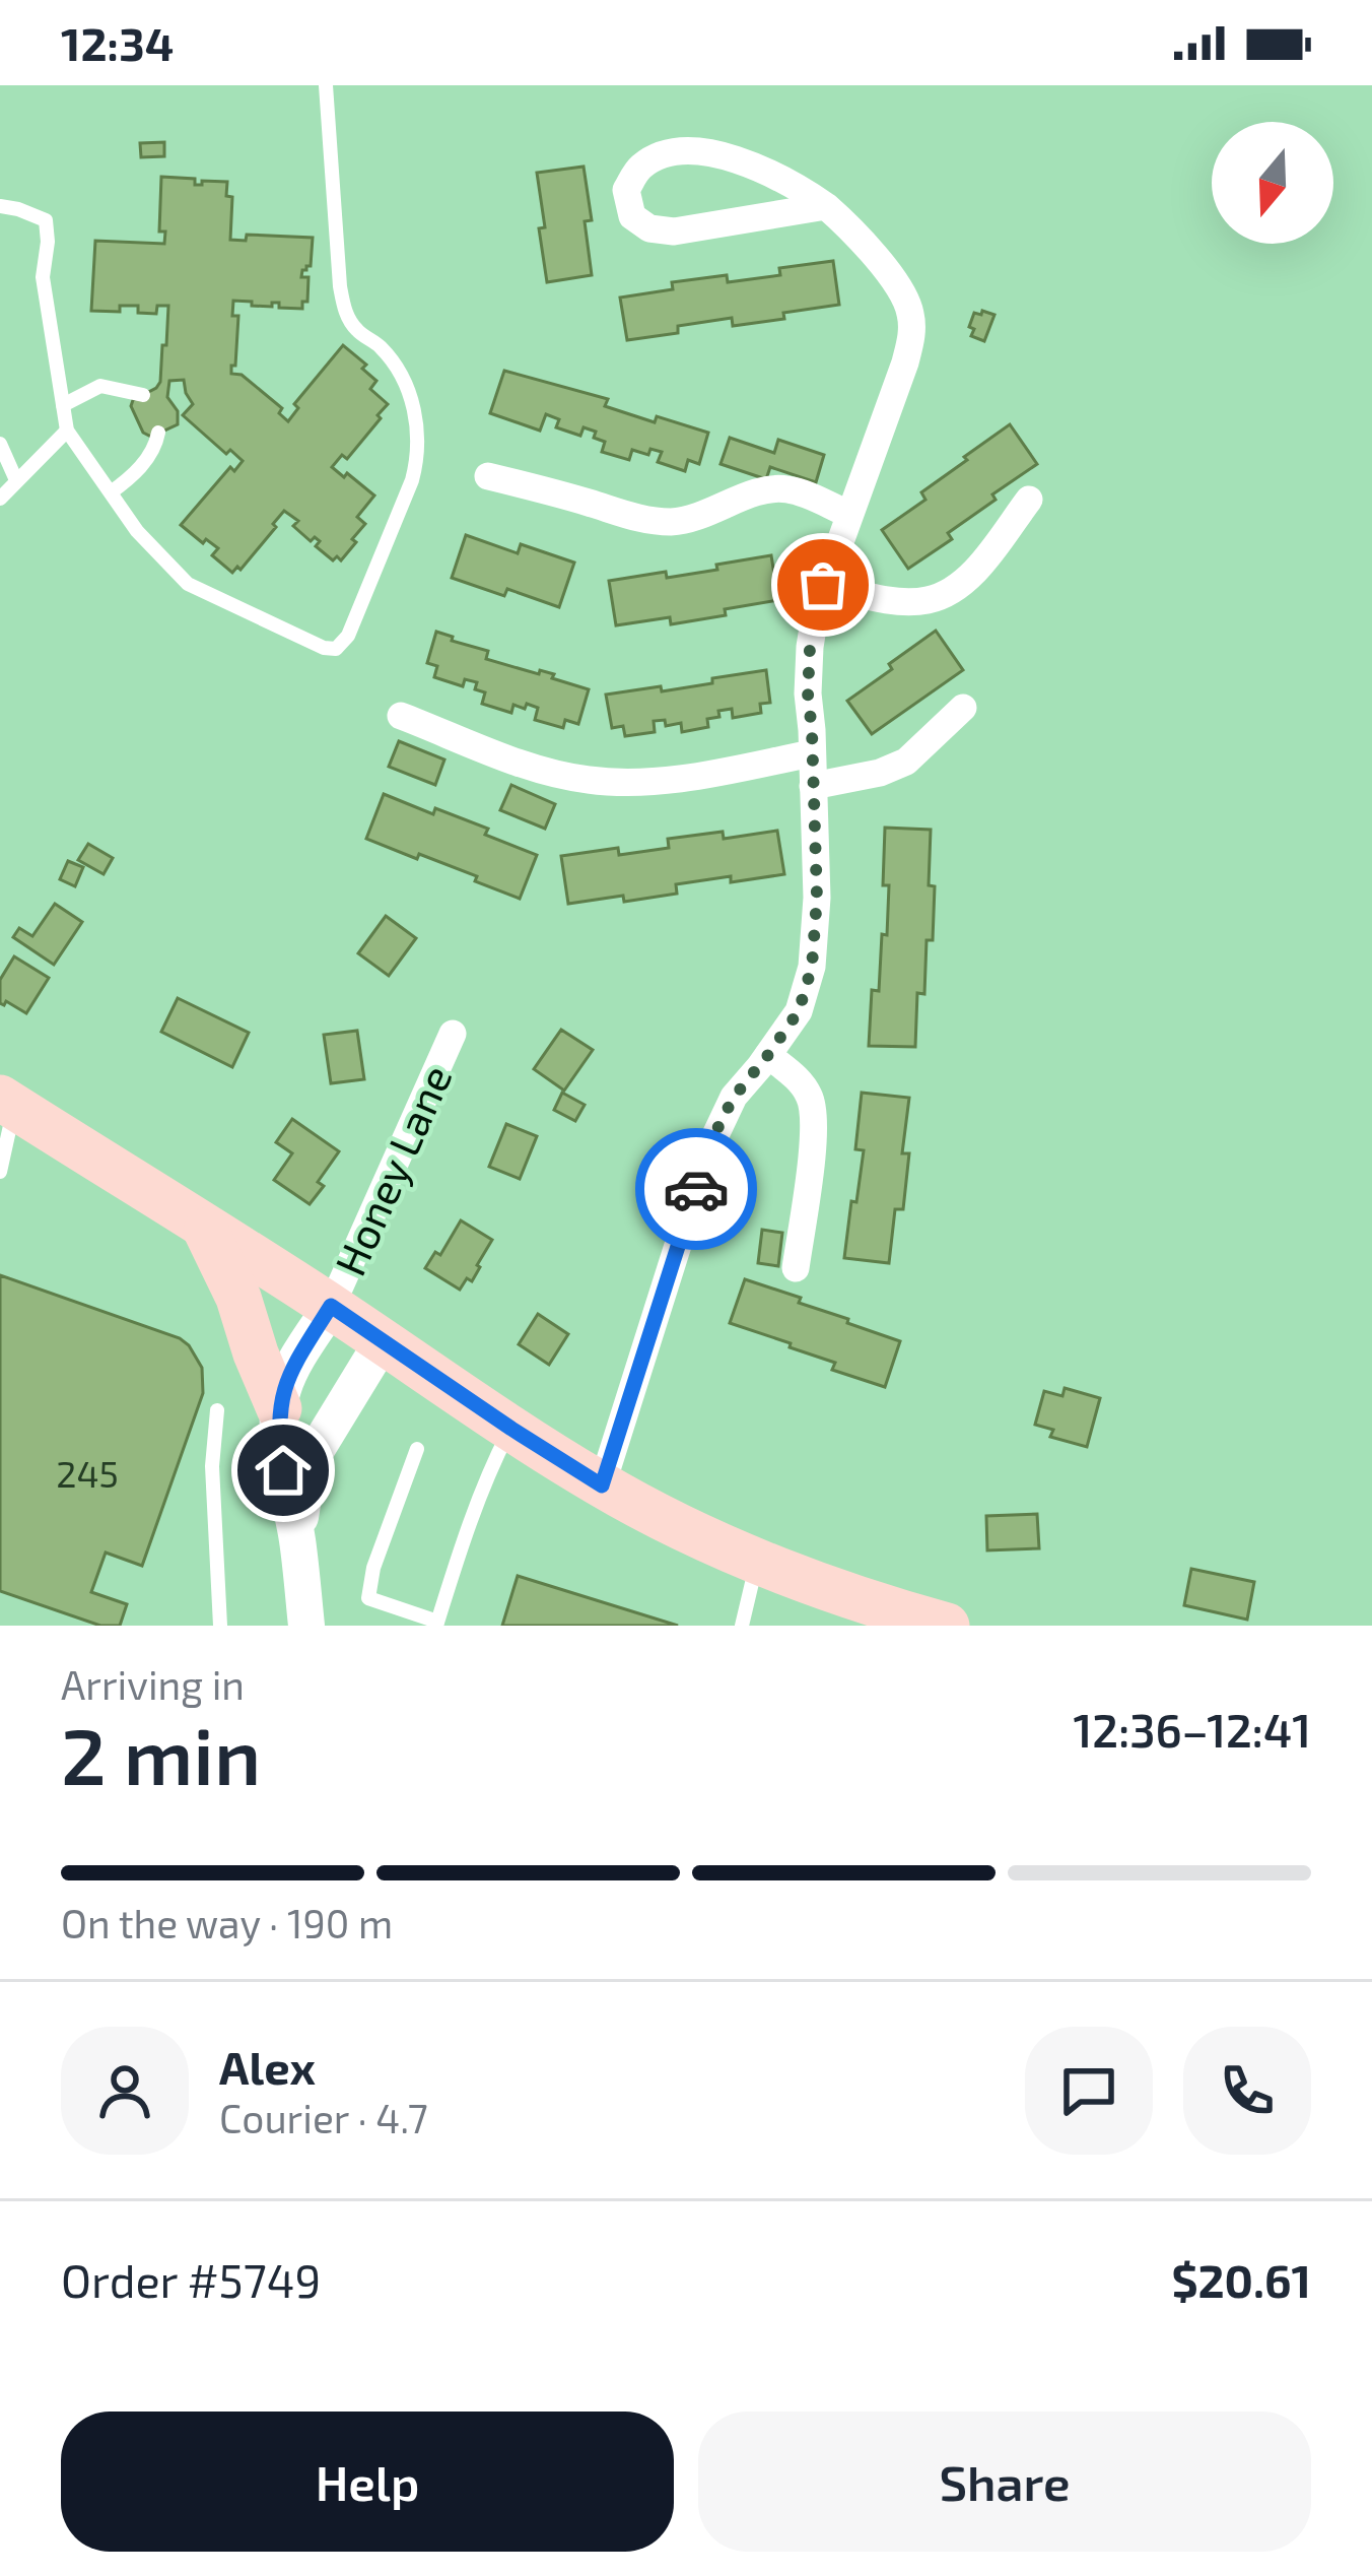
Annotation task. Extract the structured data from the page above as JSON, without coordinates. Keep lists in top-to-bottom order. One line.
{"streets":{"street":["Honey Lane"]},"house_numbers":["245"],"north":"bottom","page":{"status":"12:34","heading":["2 min","Arriving in","12:36–12:41"],"panel":["Alex","Courier · 4.7","Order #5749","$20.61"],"bar":"On the way · 190 m","buttons":["Help","Share"]}}
